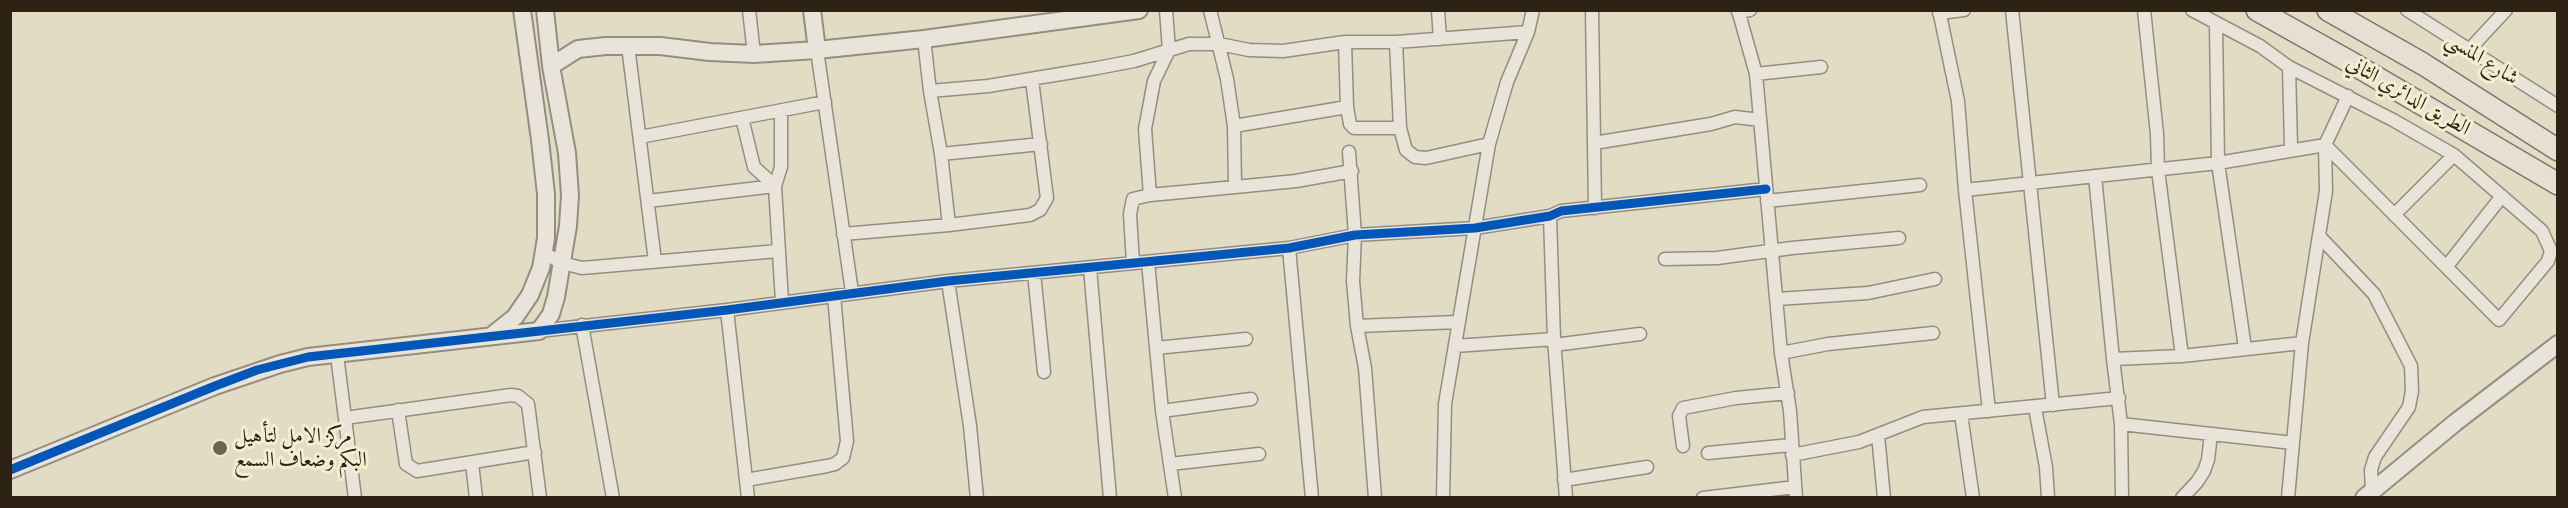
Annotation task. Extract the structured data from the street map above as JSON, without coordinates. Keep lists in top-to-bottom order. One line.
{"streets":{"highway":["الطريق الدائري الثاني"],"street":["شارع المنسي"]},"places":["مركز الامل لتأهيل البكم وضعاف السمع"]}
